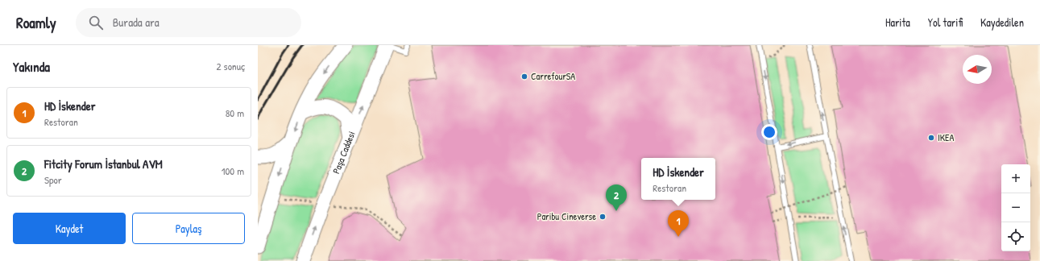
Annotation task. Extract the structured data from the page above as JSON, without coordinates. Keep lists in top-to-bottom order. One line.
{"streets":{"main road":["Paşa Caddesi"]},"places":["CarrefourSA","IKEA","Paribu Cineverse"],"north":"left","page":{"header":"Roamly","search":"Burada ara","nav":["Harita","Yol tarifi","Kaydedilen"],"heading":["Yakında","2 sonuç"],"list":[{"mark":"1","name":"HD İskender","note":"Restoran","value":"80 m"},{"mark":"2","name":"Fitcity Forum İstanbul AVM","note":"Spor","value":"100 m"}],"popup":["HD İskender","Restoran"],"map_buttons":["+","−"],"pins":["2","1"],"buttons":["Kaydet","Paylaş"]}}
